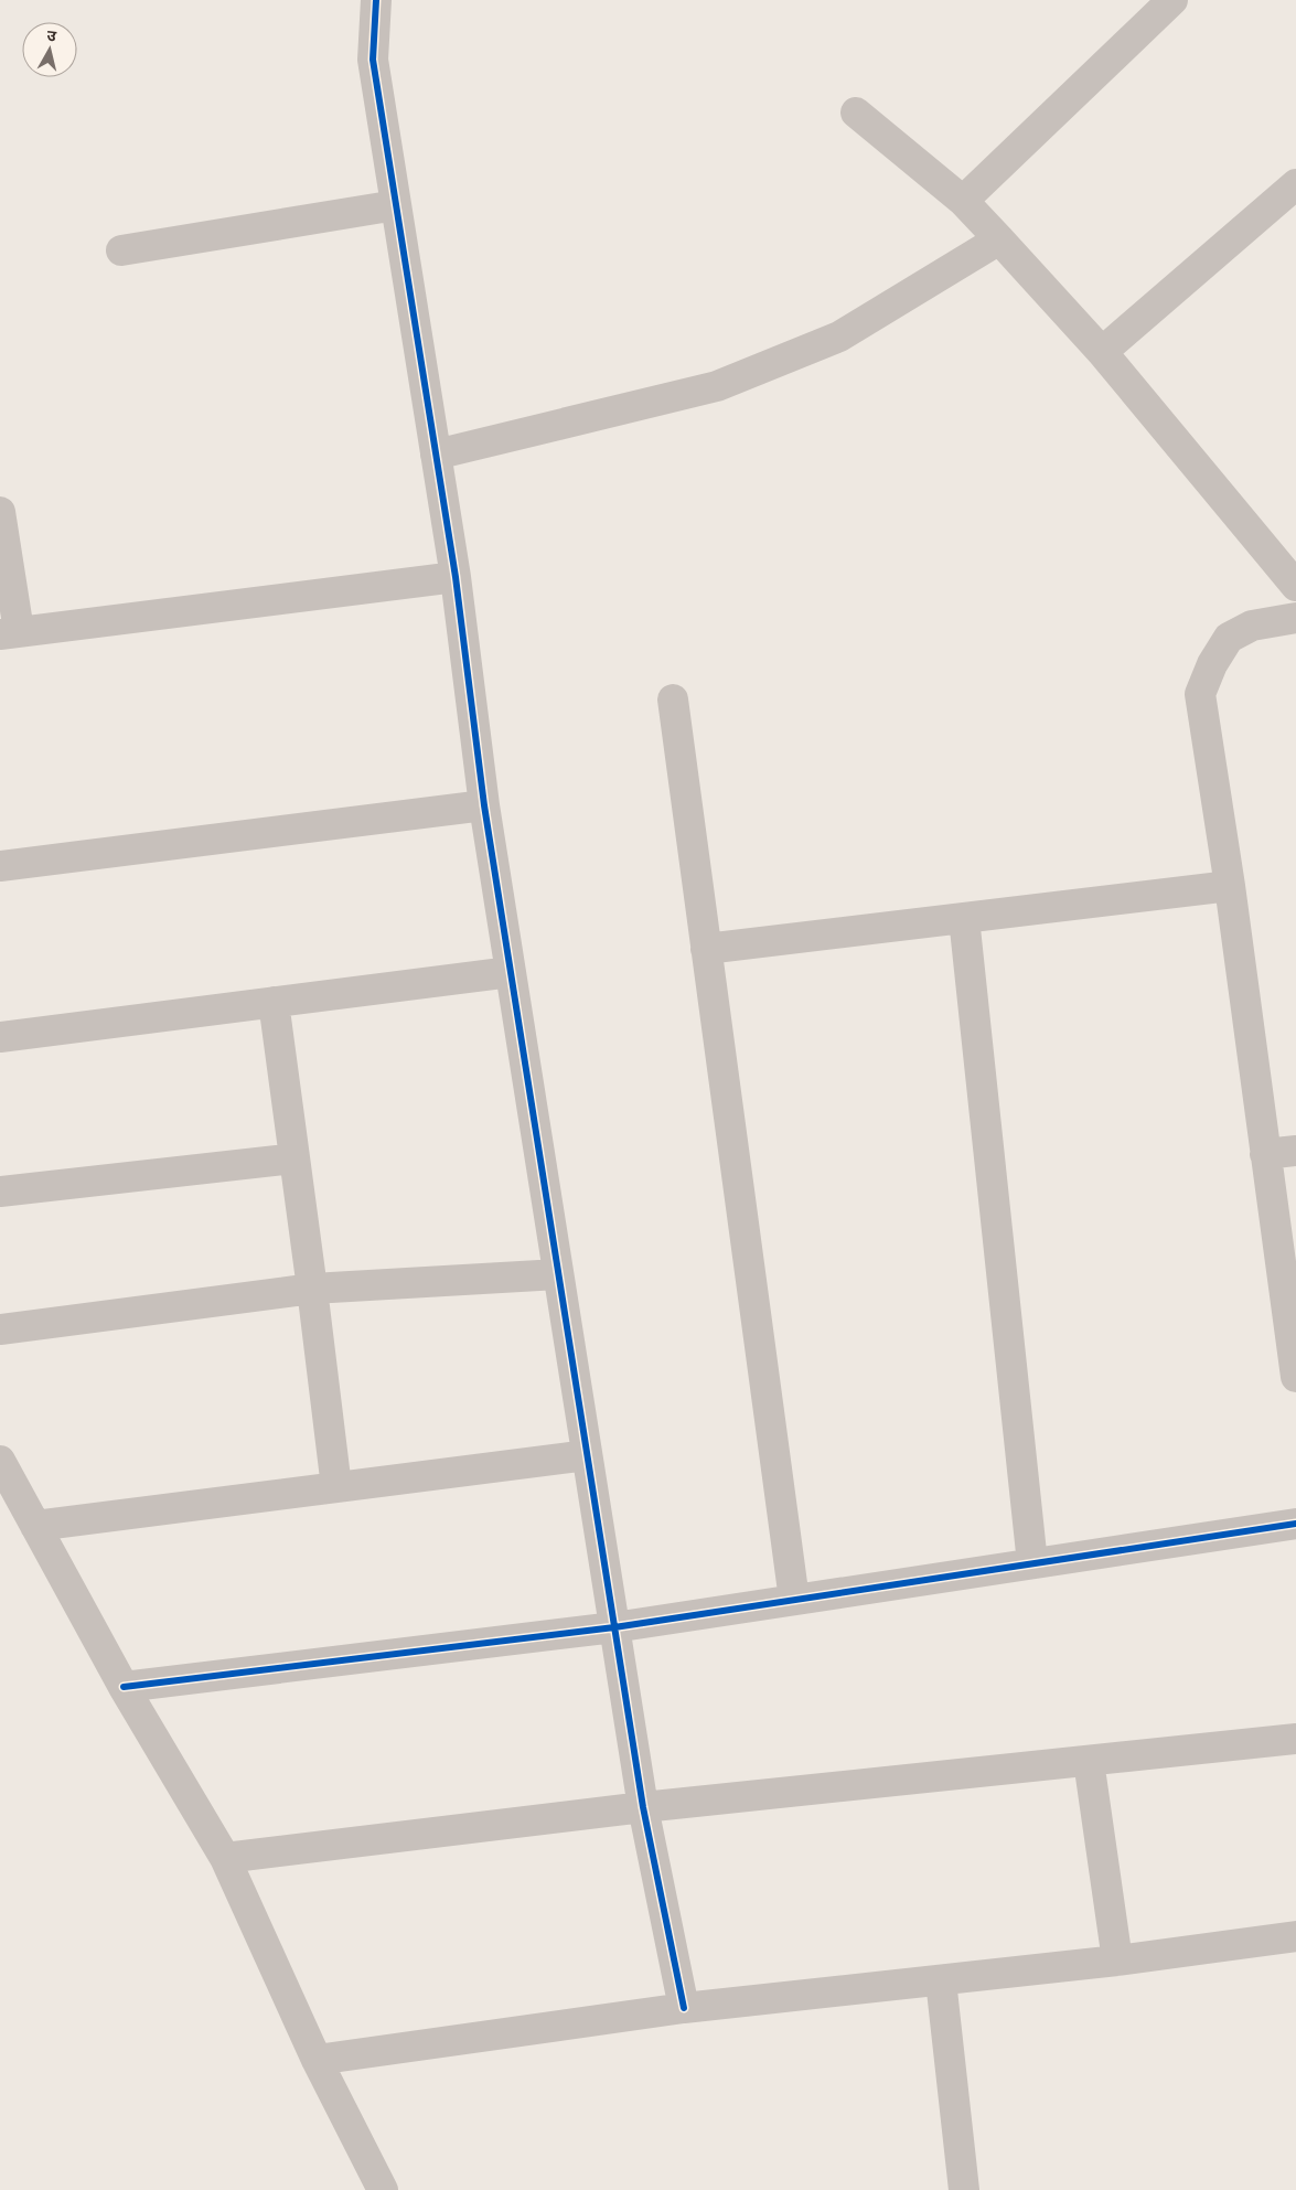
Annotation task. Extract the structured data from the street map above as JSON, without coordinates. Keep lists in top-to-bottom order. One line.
{"north":"top"}
